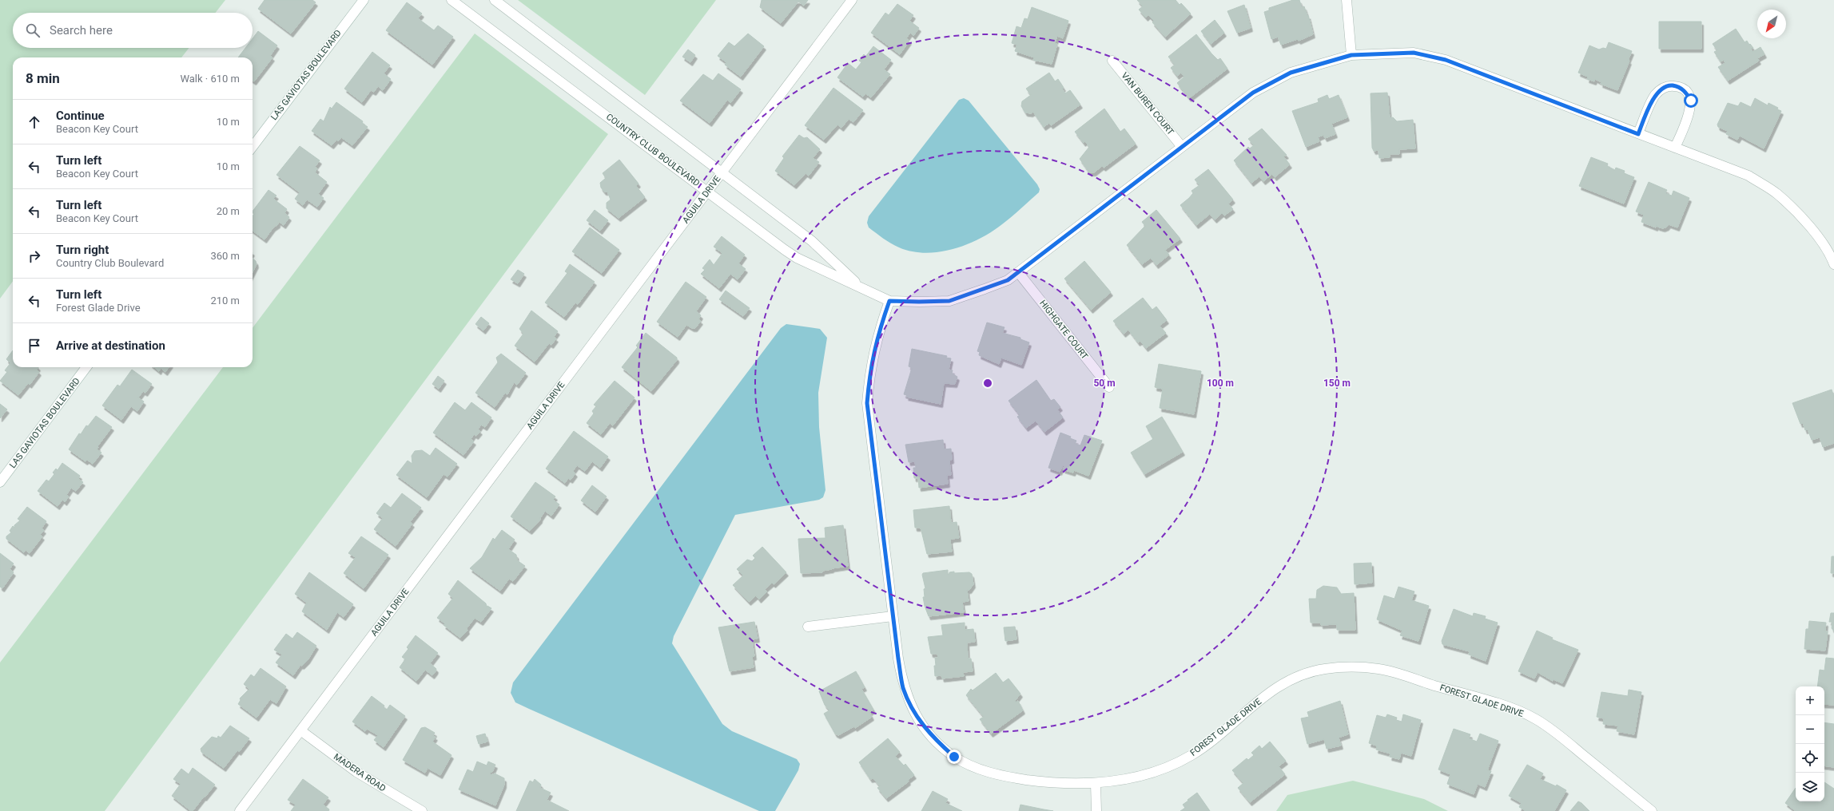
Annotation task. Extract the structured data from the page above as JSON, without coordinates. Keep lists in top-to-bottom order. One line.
{"streets":{"street":["LAS GAVIOTAS BOULEVARD","VAN BUREN COURT","COUNTRY CLUB BOULEVARD","AGUILA DRIVE","HIGHGATE COURT","FOREST GLADE DRIVE","MADERA ROAD"]},"crossings":[["VAN BUREN COURT","COUNTRY CLUB BOULEVARD"],["COUNTRY CLUB BOULEVARD","AGUILA DRIVE"],["COUNTRY CLUB BOULEVARD","HIGHGATE COURT"],["COUNTRY CLUB BOULEVARD","FOREST GLADE DRIVE"],["AGUILA DRIVE","MADERA ROAD"]],"north":"bottom left","page":{"search":"Search here","heading":["8 min","Walk · 610 m"],"list":[["Continue","Beacon Key Court","10 m"],["Turn left","Beacon Key Court","10 m"],["Turn left","Beacon Key Court","20 m"],["Turn right","Country Club Boulevard","360 m"],["Turn left","Forest Glade Drive","210 m"],"Arrive at destination"],"map_buttons":["+","−"]},"rings":["50 m","100 m","150 m"]}
